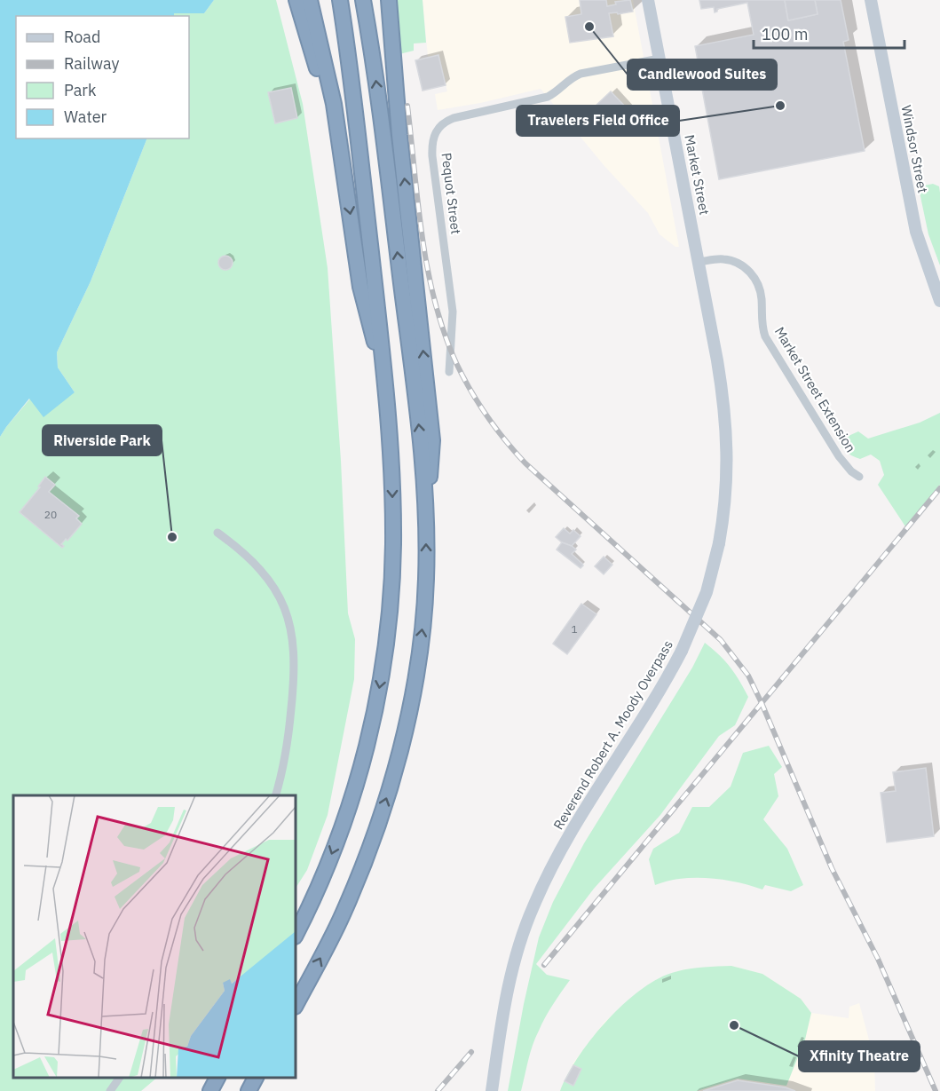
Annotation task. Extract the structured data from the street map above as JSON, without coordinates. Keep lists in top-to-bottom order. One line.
{"streets":{"main road":["Windsor Street","Market Street","Reverend Robert A. Moody Overpass"],"street":["Pequot Street","Market Street Extension"]},"crossings":[["Market Street","Pequot Street"],["Market Street","Market Street Extension"],["Market Street","Reverend Robert A. Moody Overpass"],["Market Street Extension","Reverend Robert A. Moody Overpass"]],"places":["Candlewood Suites","Travelers Field Office","Riverside Park","Xfinity Theatre"],"house_numbers":["20","1"],"legend":["Road","Railway","Park","Water"],"scale_bar":"100 m"}
